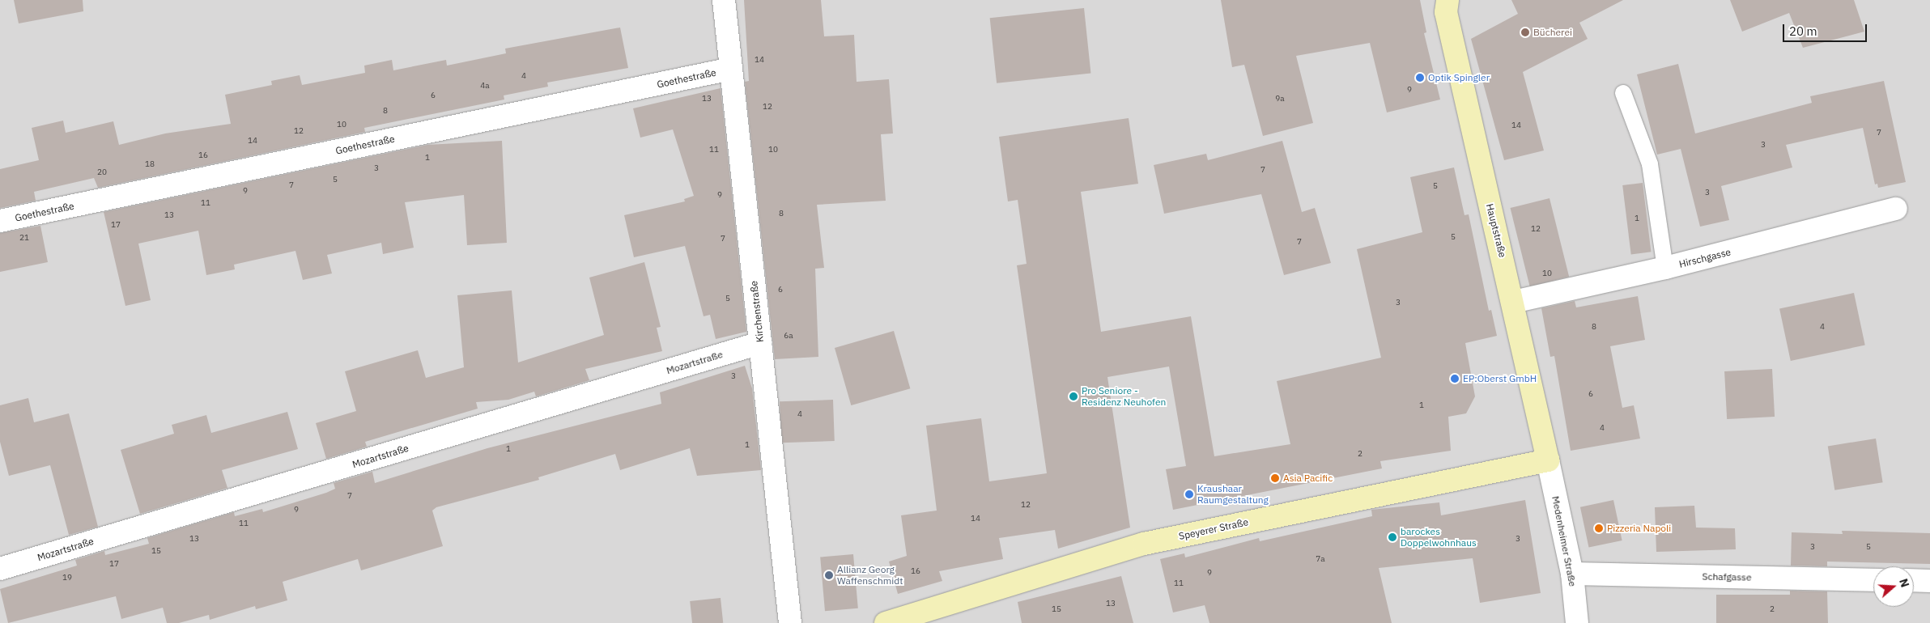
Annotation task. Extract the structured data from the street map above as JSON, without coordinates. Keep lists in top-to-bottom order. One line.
{"streets":{"main road":["Hauptstraße","Speyerer Straße"],"street":["Goethestraße","Hirschgasse","Kirchenstraße","Mozartstraße","Medenheimer Straße","Schafgasse"]},"crossings":[["Goethestraße","Kirchenstraße"],["Hauptstraße","Hirschgasse"],["Hauptstraße","Speyerer Straße"],["Hauptstraße","Medenheimer Straße"],["Kirchenstraße","Mozartstraße"],["Speyerer Straße","Medenheimer Straße"],["Medenheimer Straße","Schafgasse"]],"places":["Bücherei","Optik Spingler","EP:Oberst GmbH","Pro Seniore - Residenz Neuhofen","Asia Pacific","Kraushaar Raumgestaltung","Pizzeria Napoli","barockes Doppelwohnhaus","Allianz Georg Waffenschmidt"],"house_numbers":["14","4","4a","9","6","13","9a","12","8","10","14","12","7","14","3","11","10","16","1","18","3","7","20","5","7","5","9","3","9","11","8","13","1","17","12","5","21","7","7","10","6","5","3","8","4","6a","3","6","1","4","4","1","1","2","7","12","9","14","11","13","3","3","5","15","7a","17","16","9","19","11","13","15","2"],"scale_bar":"20 m","north":"right"}
